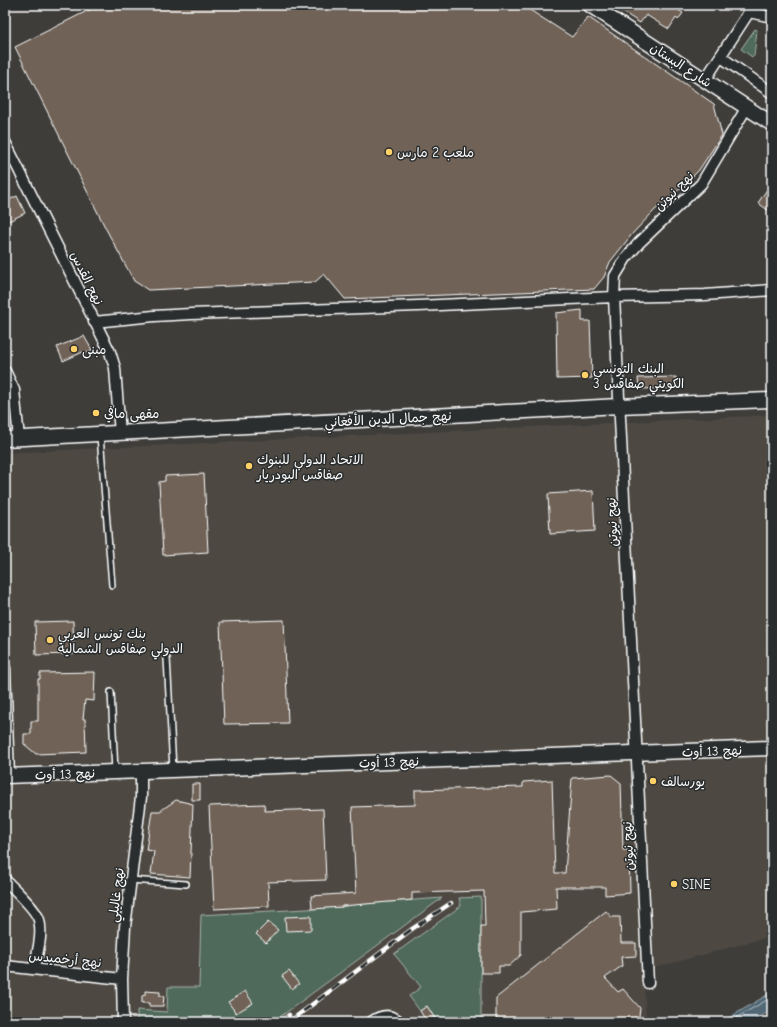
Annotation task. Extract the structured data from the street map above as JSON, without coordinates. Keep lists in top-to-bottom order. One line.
{"streets":{"main road":["شارع البستان","نهج جمال الدين الأفغاني","نهج 13 أوت"],"street":["نهج نيوتن","نهج القدس","نهج غاليلي","نهج أرخميدس"]},"crossings":[["شارع البستان","نهج نيوتن"],["نهج نيوتن","نهج جمال الدين الأفغاني"],["نهج نيوتن","نهج 13 أوت"],["نهج القدس","نهج جمال الدين الأفغاني"],["نهج 13 أوت","نهج غاليلي"],["نهج غاليلي","نهج أرخميدس"]],"places":["ملعب 2 مارس","مبنى","البنك التونسي الكويتي صفاقس 3","مقهى مافي","الاتحاد الدولي للبنوك صفاقس البودريار","بنك تونس العربي الدولي صفاقس الشمالية","يورسالف","SINE"]}
